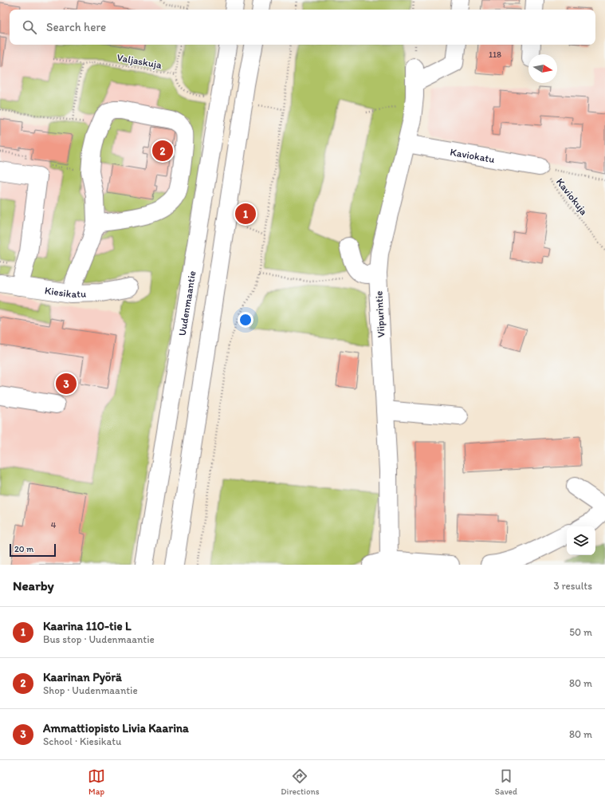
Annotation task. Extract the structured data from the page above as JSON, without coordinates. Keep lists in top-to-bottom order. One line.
{"streets":{"main road":["Kaviokatu","Kiesikatu","Uudenmaantie","Viipurintie"],"path":["Valjaskuja","Kaviokuja"]},"crossings":[["Kaviokatu","Kaviokuja"],["Kaviokatu","Viipurintie"]],"house_numbers":["118","4"],"scale_bar":"20 m","north":"right","page":{"search":"Search here","pins":["2","1","3"],"scale":"20 m","heading":["Nearby","3 results"],"list":[{"mark":"1","name":"Kaarina 110-tie L","note":"Bus stop · Uudenmaantie","value":"50 m"},{"mark":"2","name":"Kaarinan Pyörä","note":"Shop · Uudenmaantie","value":"80 m"},{"mark":"3","name":"Ammattiopisto Livia Kaarina","note":"School · Kiesikatu","value":"80 m"}],"nav":["Map","Directions","Saved"]}}
